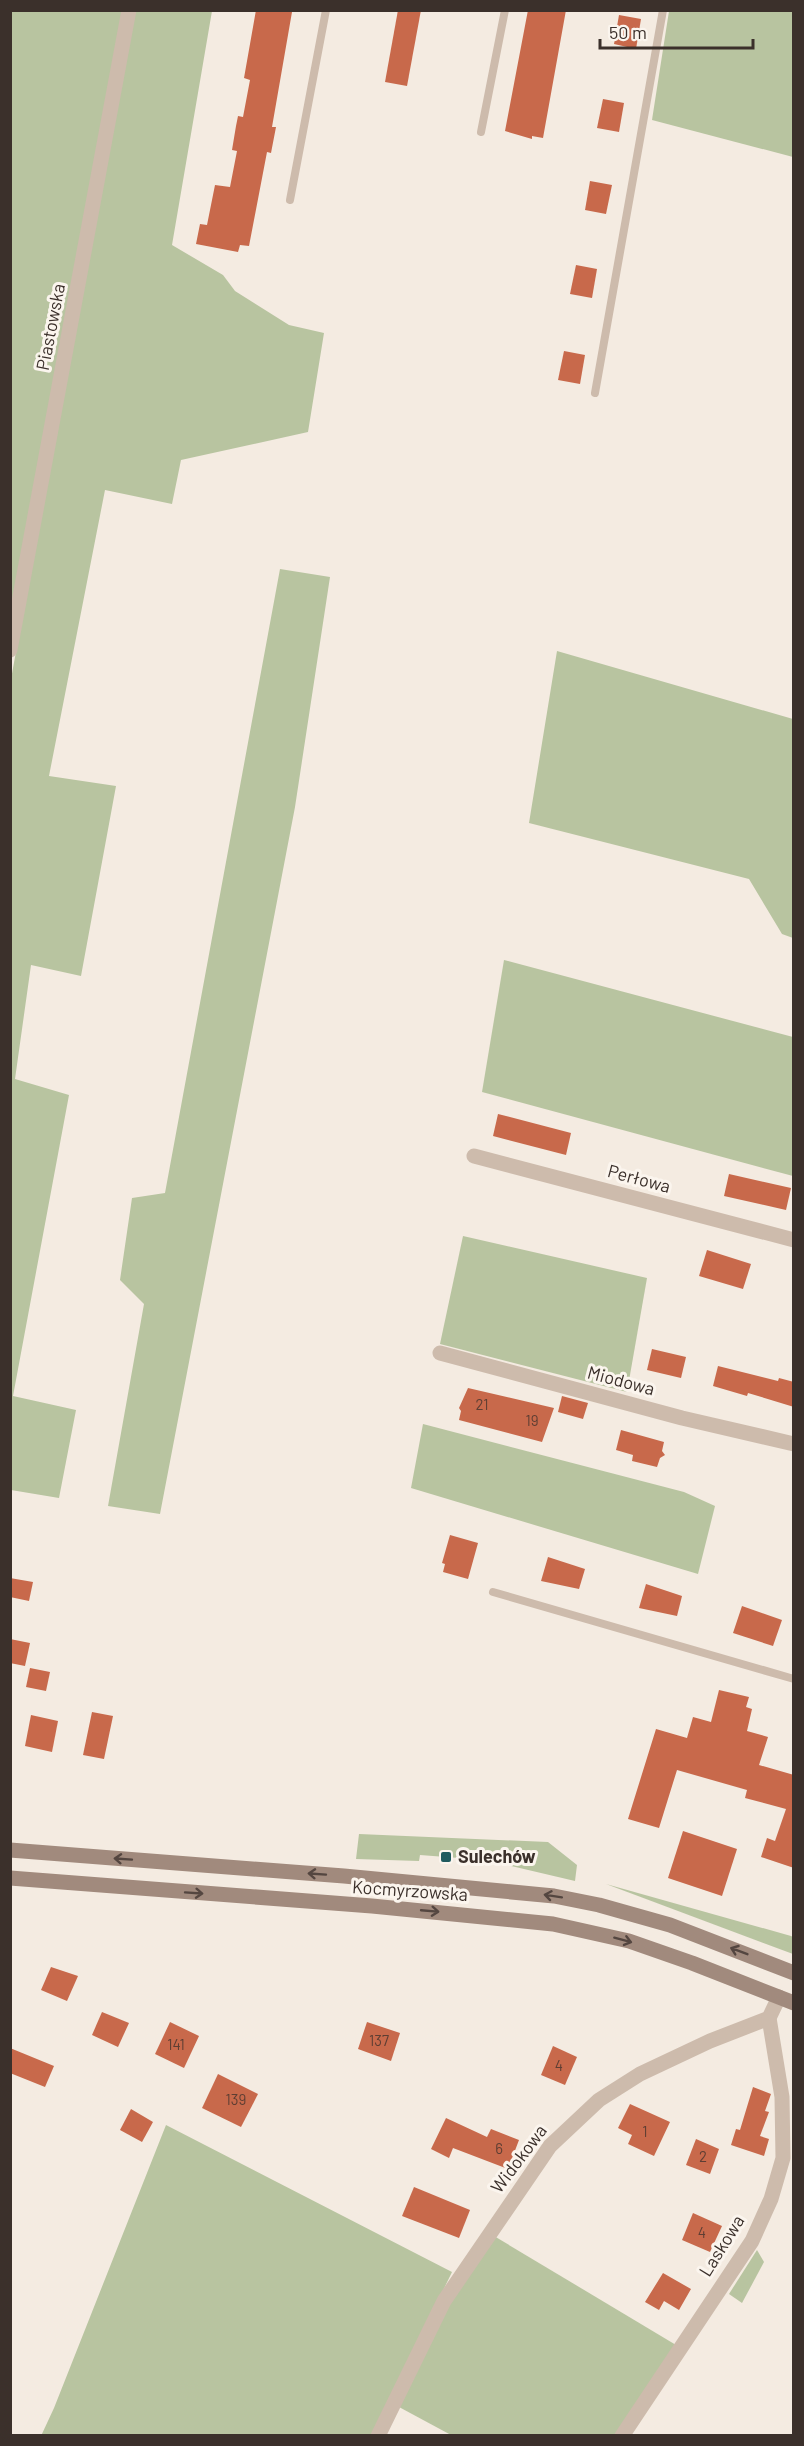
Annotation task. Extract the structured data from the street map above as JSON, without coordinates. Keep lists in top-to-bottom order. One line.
{"streets":{"main road":["Kocmyrzowska"],"street":["Piastowska","Perłowa","Miodowa","Widokowa","Laskowa"]},"crossings":[["Widokowa","Laskowa"]],"places":{"transit":["Sulechów"]},"house_numbers":["21","19","137","141","4","139","1","6","2","4"],"scale_bar":"50 m"}
